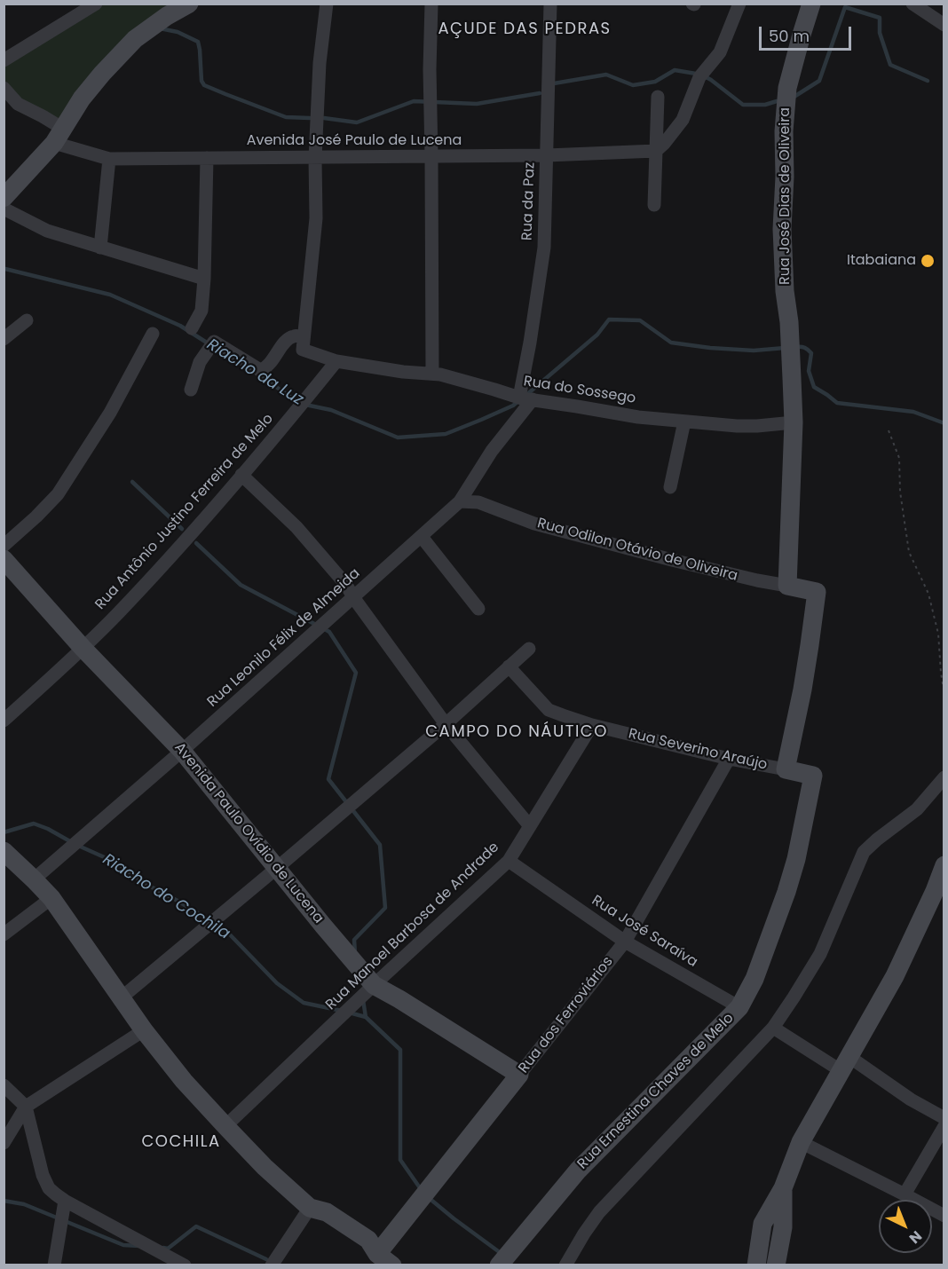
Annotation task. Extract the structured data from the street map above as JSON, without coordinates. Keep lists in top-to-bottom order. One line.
{"streets":{"street":["Avenida José Paulo de Lucena","Rua José Dias de Oliveira","Rua da Paz","Rua do Sossego","Rua Antônio Justino Ferreira de Melo","Rua Odilon Otávio de Oliveira","Rua Leonilo Félix de Almeida","Rua Severino Araújo","Avenida Paulo Ovídio de Lucena","Rua Manoel Barbosa de Andrade","Rua José Saraíva","Rua dos Ferroviários","Rua Ernestina Chaves de Melo"]},"crossings":[["Avenida José Paulo de Lucena","Rua da Paz"],["Rua José Dias de Oliveira","Rua do Sossego"],["Rua José Dias de Oliveira","Rua Odilon Otávio de Oliveira"],["Rua da Paz","Rua do Sossego"],["Rua da Paz","Rua Leonilo Félix de Almeida"],["Rua do Sossego","Rua Antônio Justino Ferreira de Melo"],["Rua do Sossego","Rua Leonilo Félix de Almeida"],["Rua Antônio Justino Ferreira de Melo","Avenida Paulo Ovídio de Lucena"],["Rua Odilon Otávio de Oliveira","Rua Leonilo Félix de Almeida"],["Rua Odilon Otávio de Oliveira","Rua Severino Araújo"],["Rua Leonilo Félix de Almeida","Avenida Paulo Ovídio de Lucena"],["Rua Severino Araújo","Rua Manoel Barbosa de Andrade"],["Rua Severino Araújo","Rua dos Ferroviários"],["Rua Severino Araújo","Rua Ernestina Chaves de Melo"],["Avenida Paulo Ovídio de Lucena","Rua Manoel Barbosa de Andrade"],["Avenida Paulo Ovídio de Lucena","Rua dos Ferroviários"],["Rua Manoel Barbosa de Andrade","Rua José Saraíva"],["Rua José Saraíva","Rua dos Ferroviários"],["Rua José Saraíva","Rua Ernestina Chaves de Melo"]],"districts":["AÇUDE DAS PEDRAS","CAMPO DO NÁUTICO","COCHILA"],"water":["Riacho da Luz","Riacho do Cochila"],"places":["Itabaiana"],"scale_bar":"50 m","north":"bottom right"}
